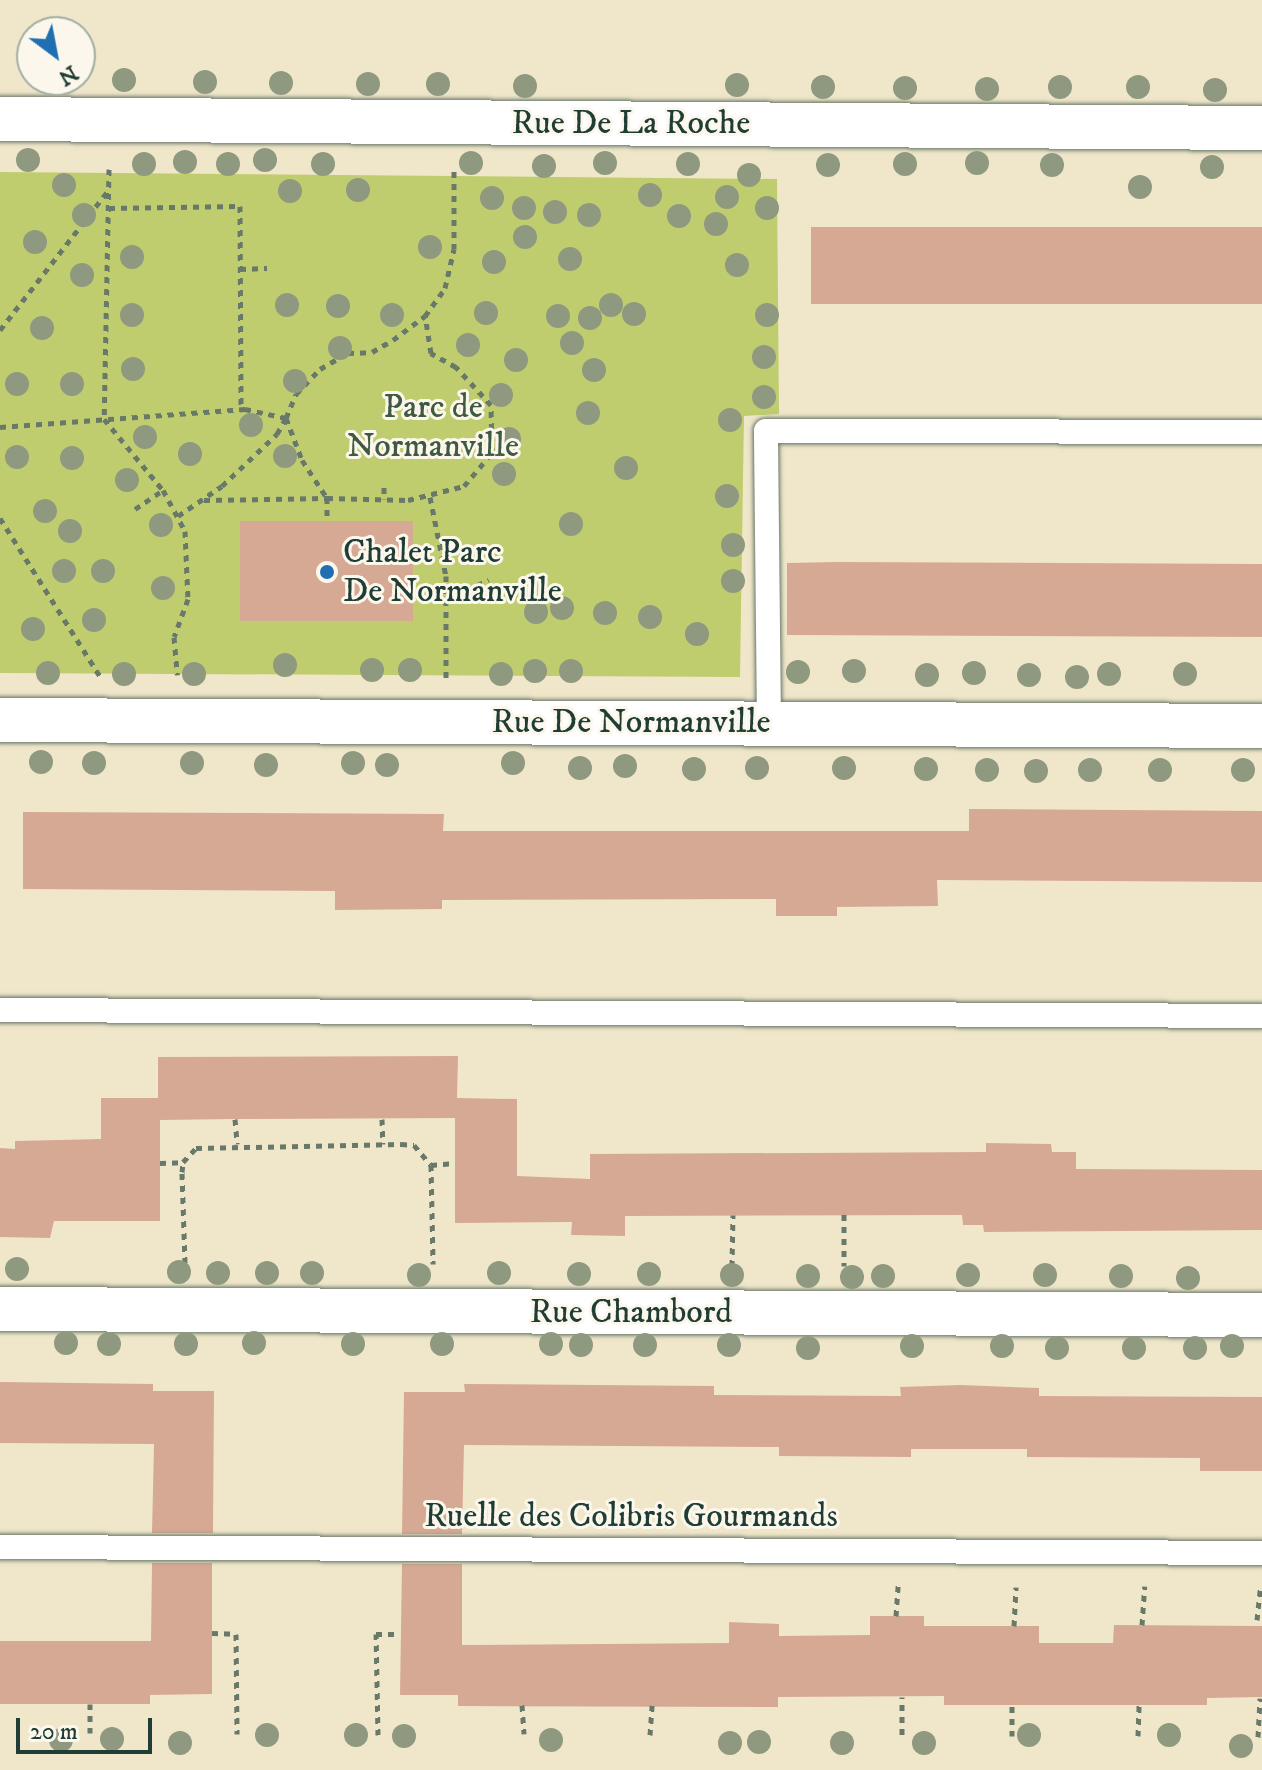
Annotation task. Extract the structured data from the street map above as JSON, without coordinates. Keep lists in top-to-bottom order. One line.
{"streets":{"street":["Rue De La Roche","Rue De Normanville","Rue Chambord"],"lane":["Ruelle des Colibris Gourmands"]},"parks":["Parc de Normanville"],"places":["Chalet Parc De Normanville"],"scale_bar":"20 m","north":"bottom right"}
